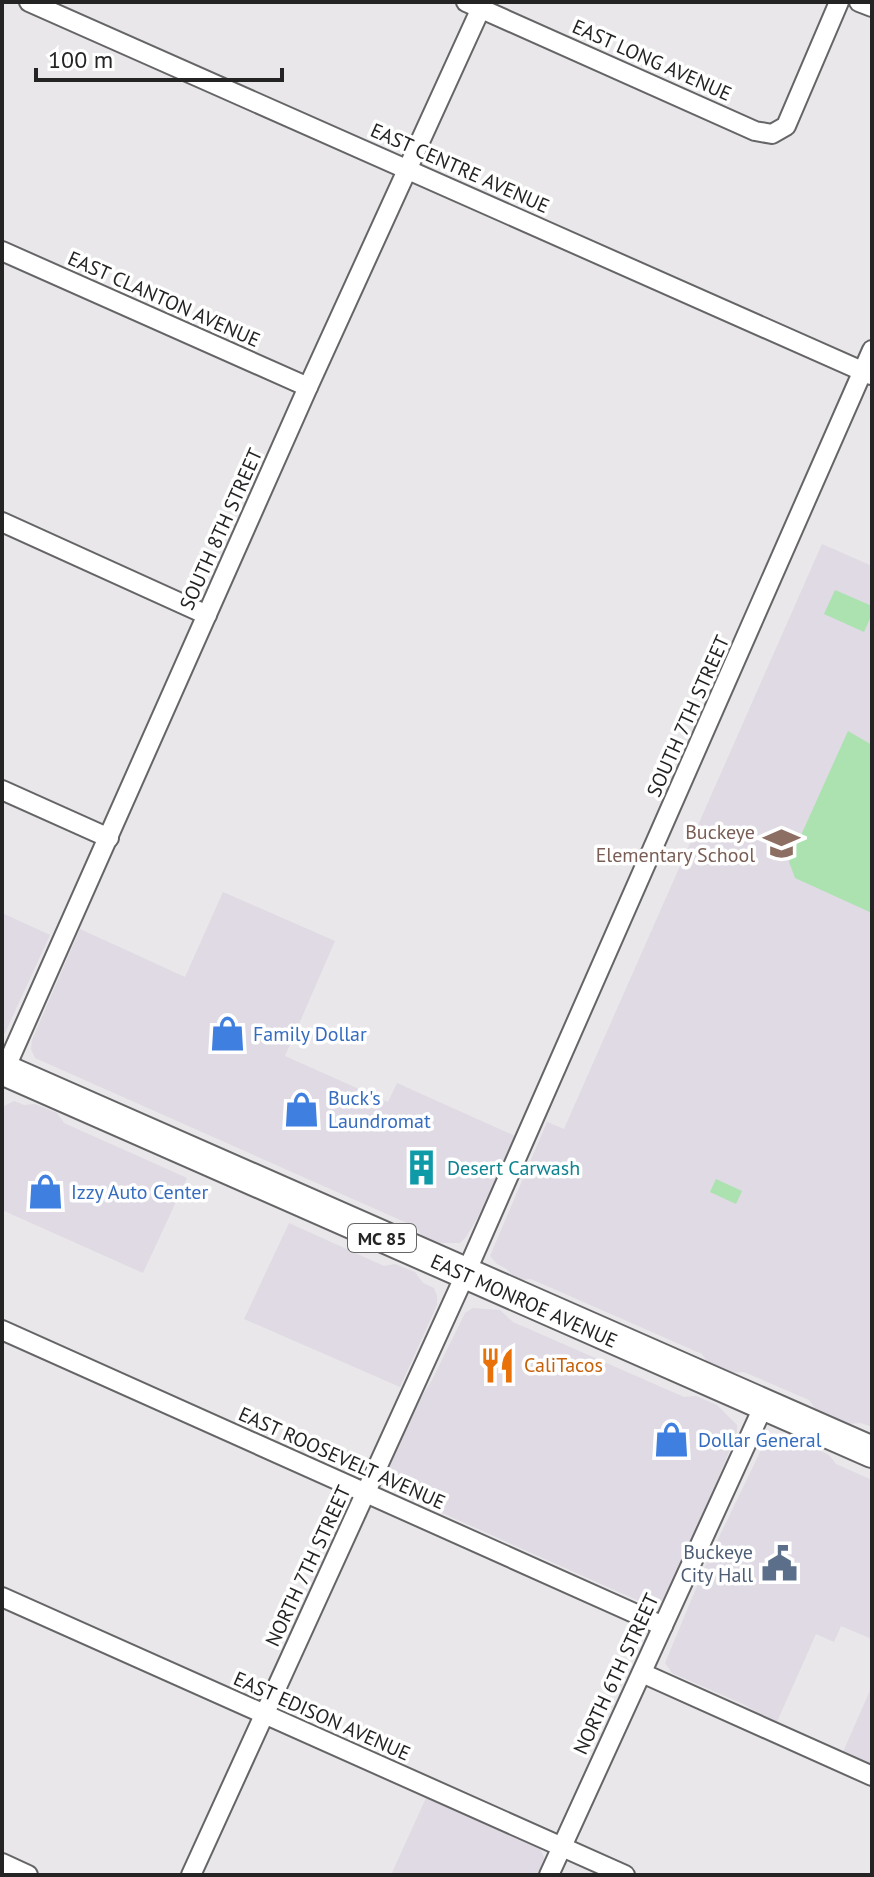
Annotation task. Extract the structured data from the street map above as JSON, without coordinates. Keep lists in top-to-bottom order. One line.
{"streets":{"main road":["MC 85","EAST MONROE AVENUE"],"street":["EAST LONG AVENUE","EAST CENTRE AVENUE","EAST CLANTON AVENUE","SOUTH 8TH STREET","SOUTH 7TH STREET","EAST ROOSEVELT AVENUE","NORTH 7TH STREET","NORTH 6TH STREET","EAST EDISON AVENUE"]},"crossings":[["EAST LONG AVENUE","SOUTH 8TH STREET"],["EAST CENTRE AVENUE","SOUTH 8TH STREET"],["EAST CENTRE AVENUE","SOUTH 7TH STREET"],["EAST CLANTON AVENUE","SOUTH 8TH STREET"],["SOUTH 8TH STREET","EAST MONROE AVENUE"],["SOUTH 7TH STREET","EAST MONROE AVENUE"],["SOUTH 7TH STREET","NORTH 7TH STREET"],["EAST MONROE AVENUE","NORTH 7TH STREET"],["EAST MONROE AVENUE","NORTH 6TH STREET"],["EAST ROOSEVELT AVENUE","NORTH 7TH STREET"],["EAST ROOSEVELT AVENUE","NORTH 6TH STREET"],["NORTH 7TH STREET","EAST EDISON AVENUE"],["NORTH 6TH STREET","EAST EDISON AVENUE"]],"places":{"school or university":["Buckeye Elementary School"],"shop":["Family Dollar","Buck's Laundromat","Izzy Auto Center","Dollar General"],"building":["Desert Carwash"],"restaurant":["CaliTacos"],"public building":["Buckeye City Hall"]},"scale_bar":"100 m"}
